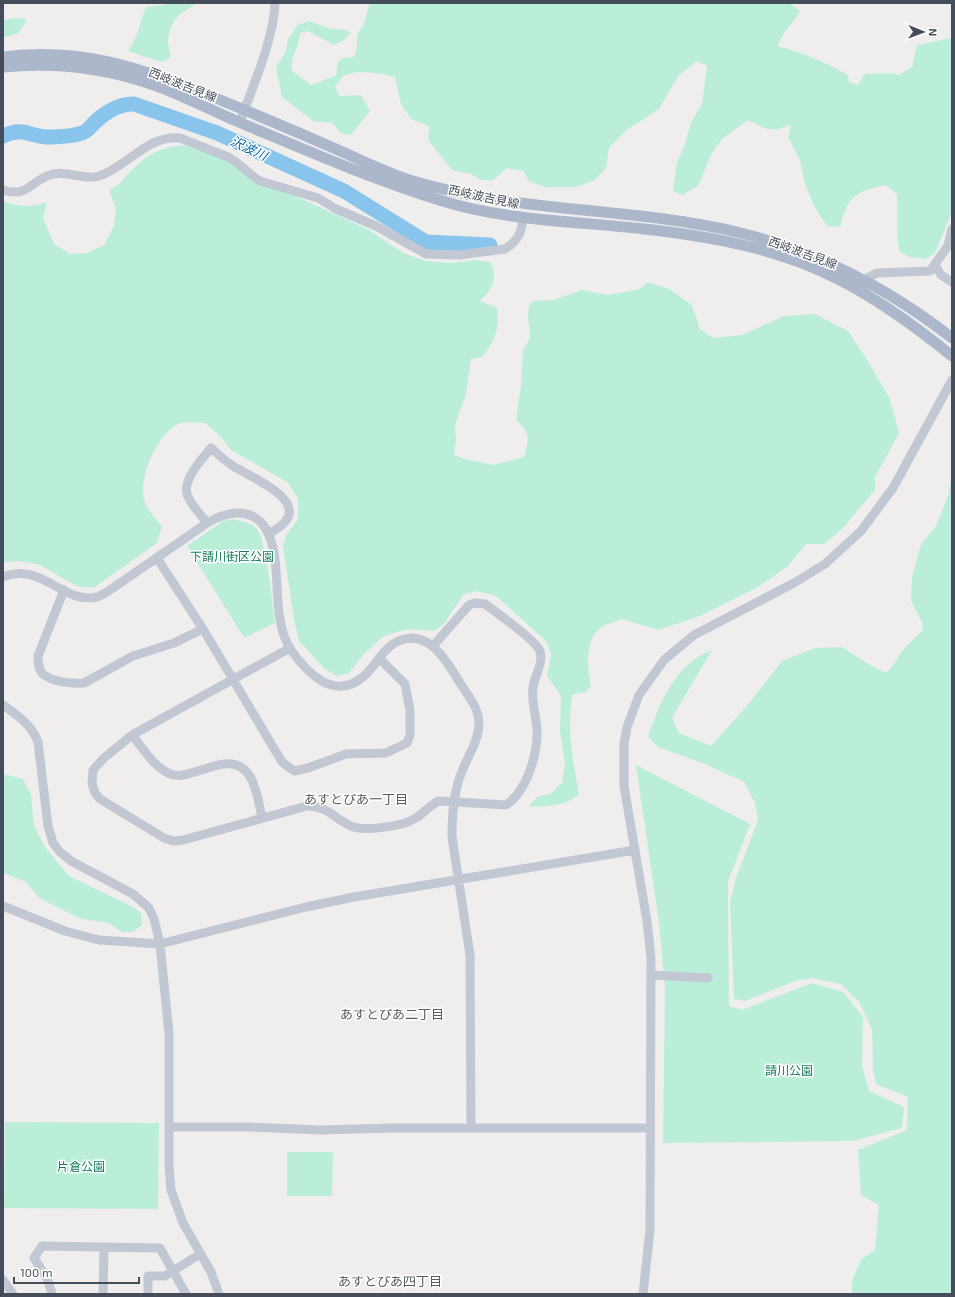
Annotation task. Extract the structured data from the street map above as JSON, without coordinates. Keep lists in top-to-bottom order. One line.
{"streets":{"main road":["西岐波吉見線"]},"districts":["あすとぴあ一丁目","あすとぴあ二丁目","あすとぴあ四丁目"],"water":["沢波川"],"parks":["下請川街区公園","請川公園","片倉公園"],"scale_bar":"100 m","north":"right"}
